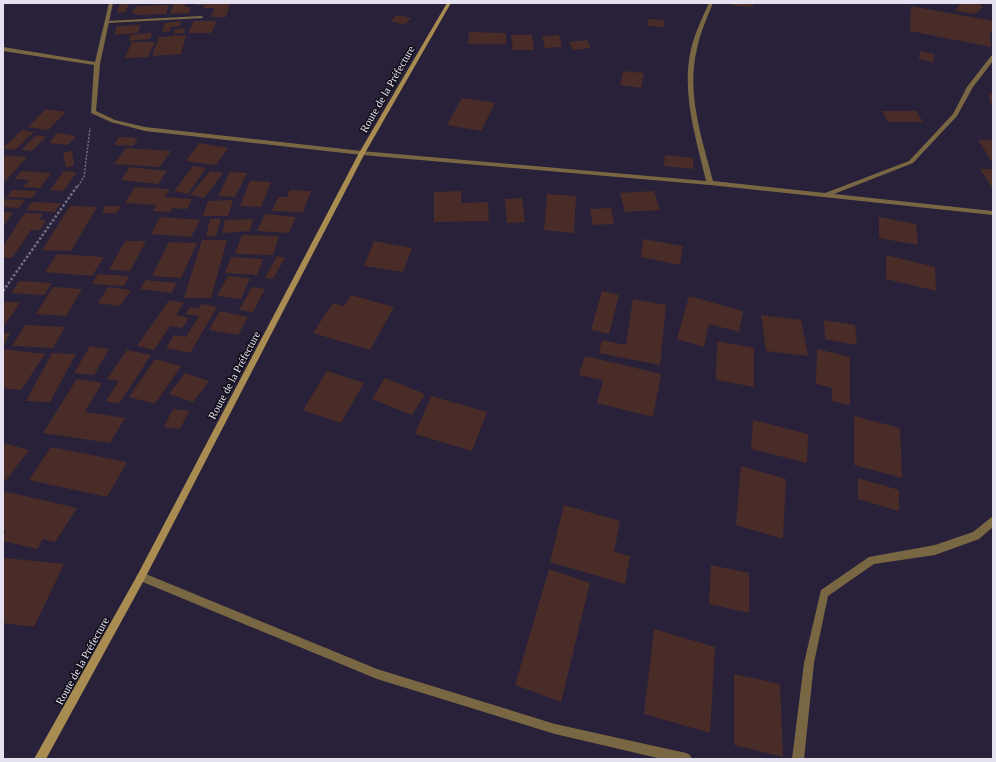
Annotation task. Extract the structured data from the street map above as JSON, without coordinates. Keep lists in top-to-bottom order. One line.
{"streets":{"street":["Route de la Préfecture"]}}
